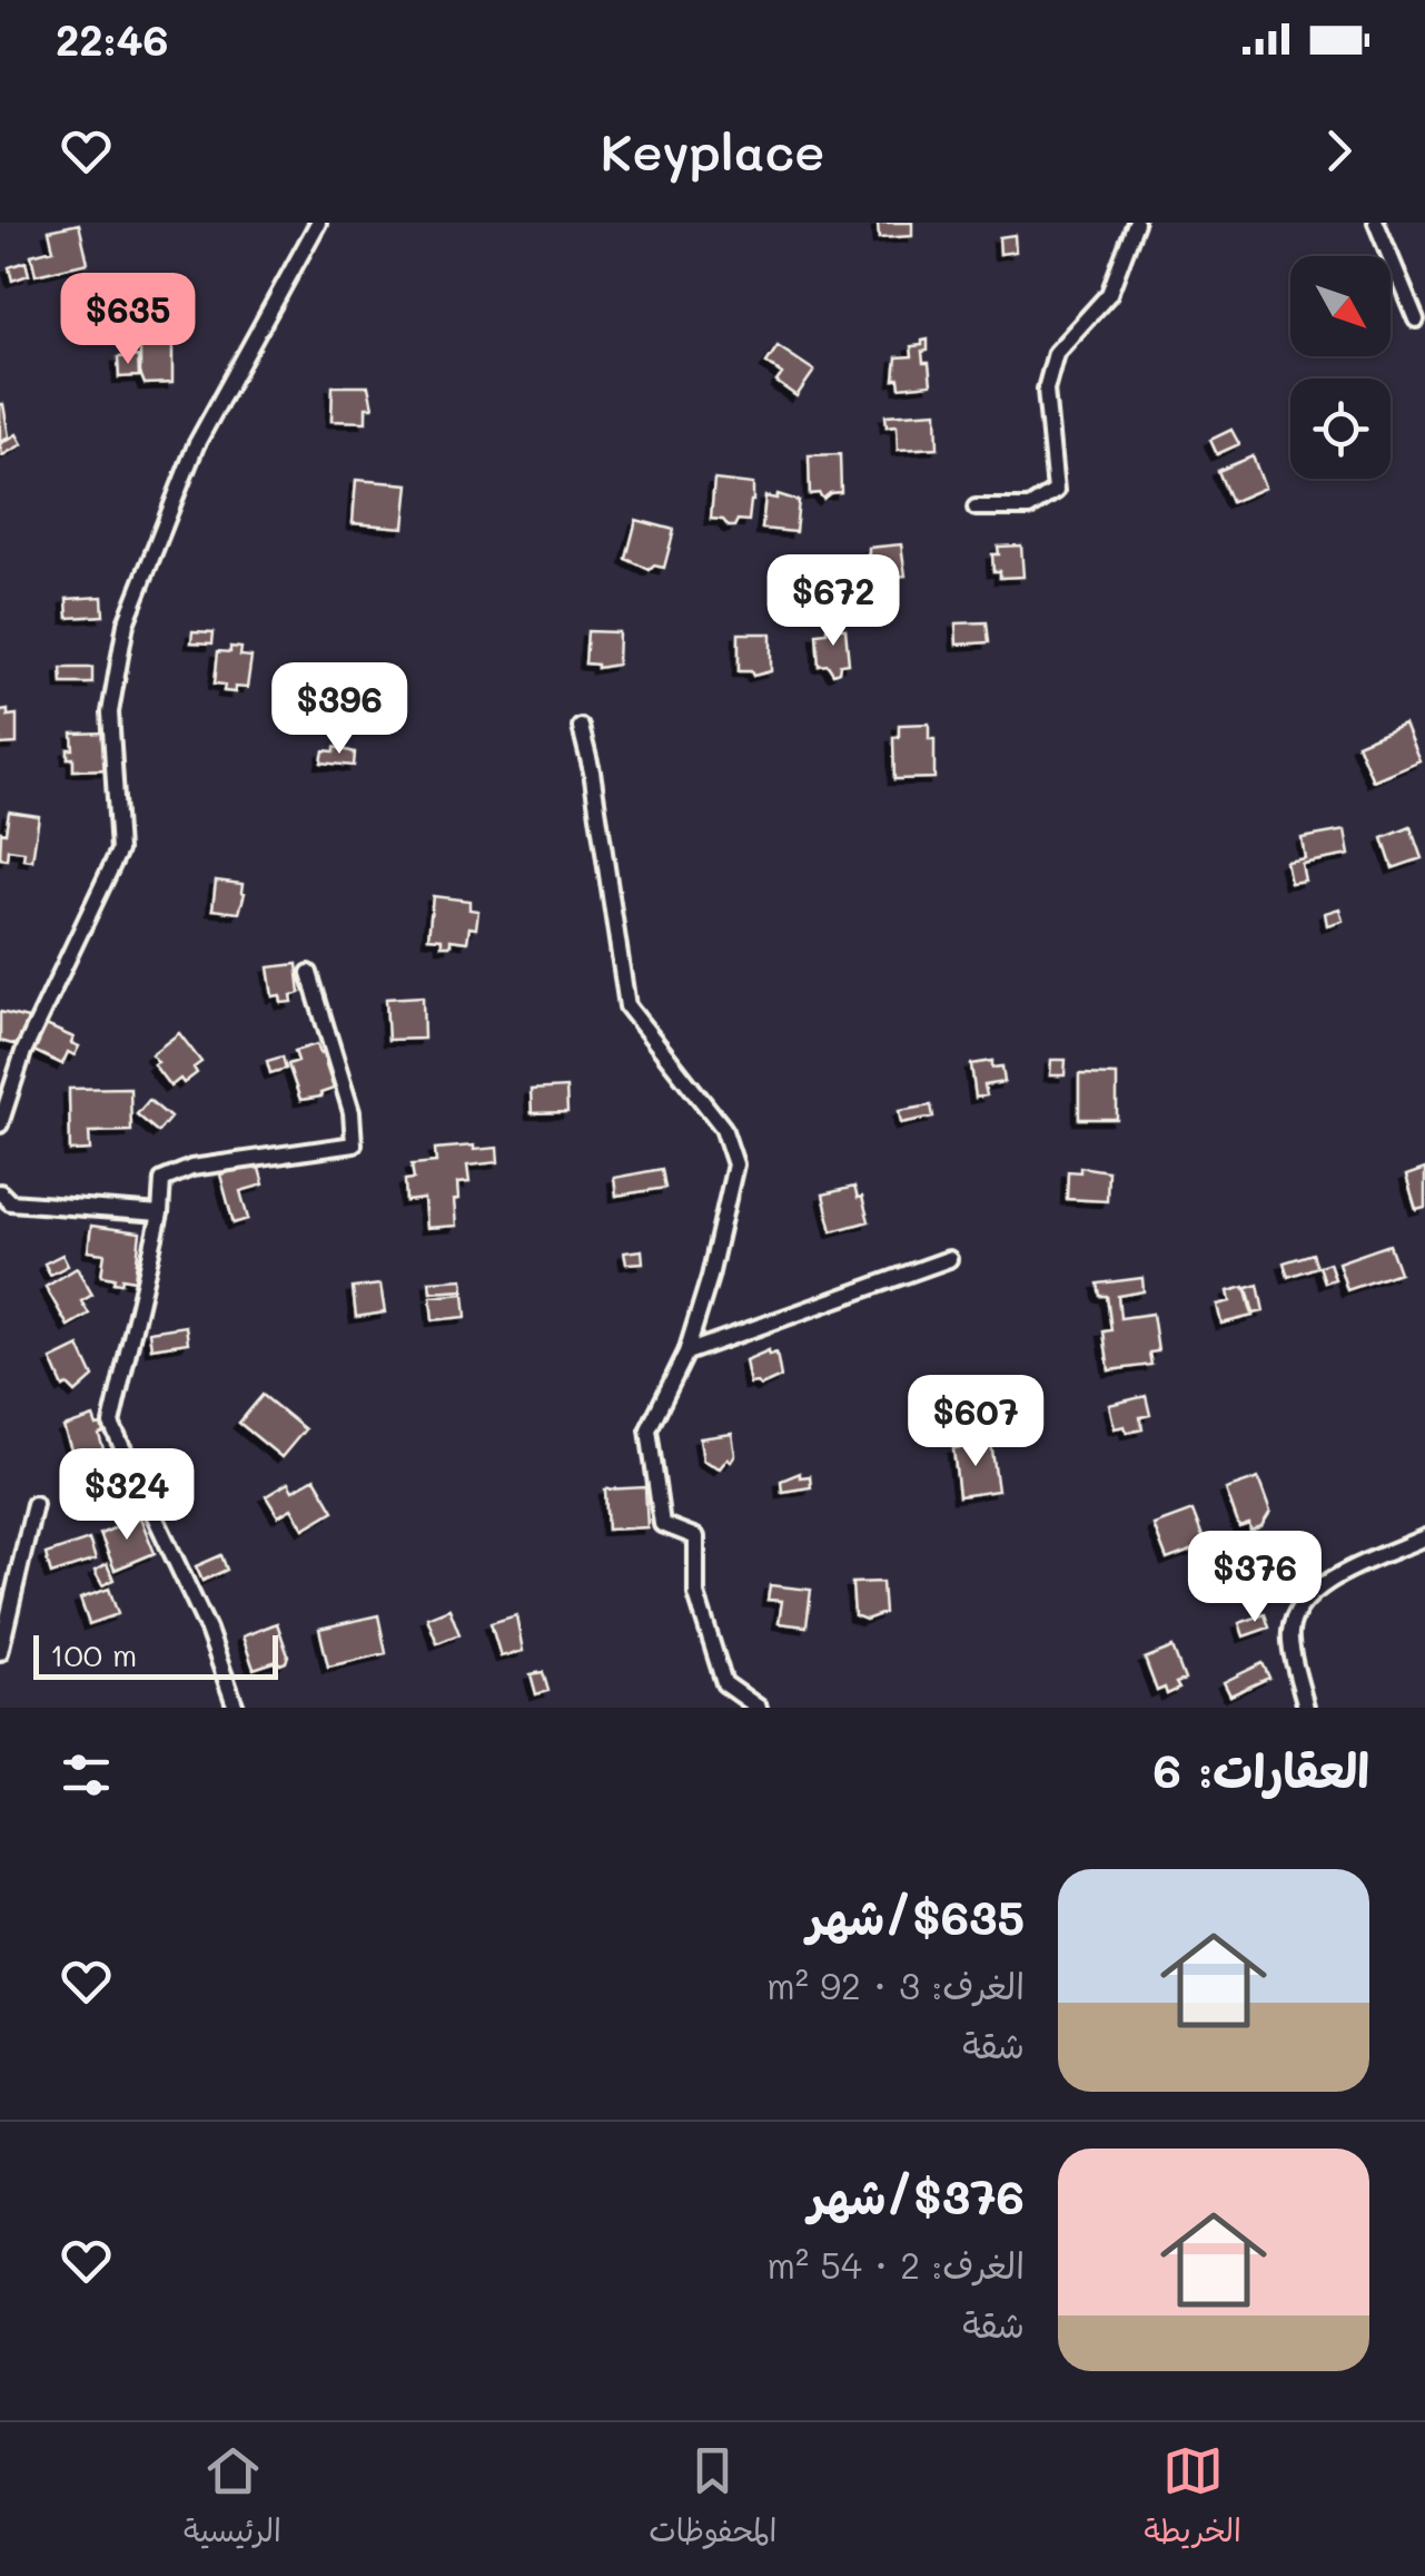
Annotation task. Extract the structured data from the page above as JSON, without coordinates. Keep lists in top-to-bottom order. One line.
{"scale_bar":"100 m","north":"bottom right","page":{"status":"22:46","header":"Keyplace","price":["$635","$672","$396","$607","$324","$376"],"scale":"100 m","heading":"العقارات: 6","list":[{"name":"$635/شهر","note":"الغرف: 3 · 92 m² · شقة"},{"name":"$376/شهر","note":"الغرف: 2 · 54 m² · شقة"}],"tabs":["الخريطة","المحفوظات","الرئيسية"]}}
